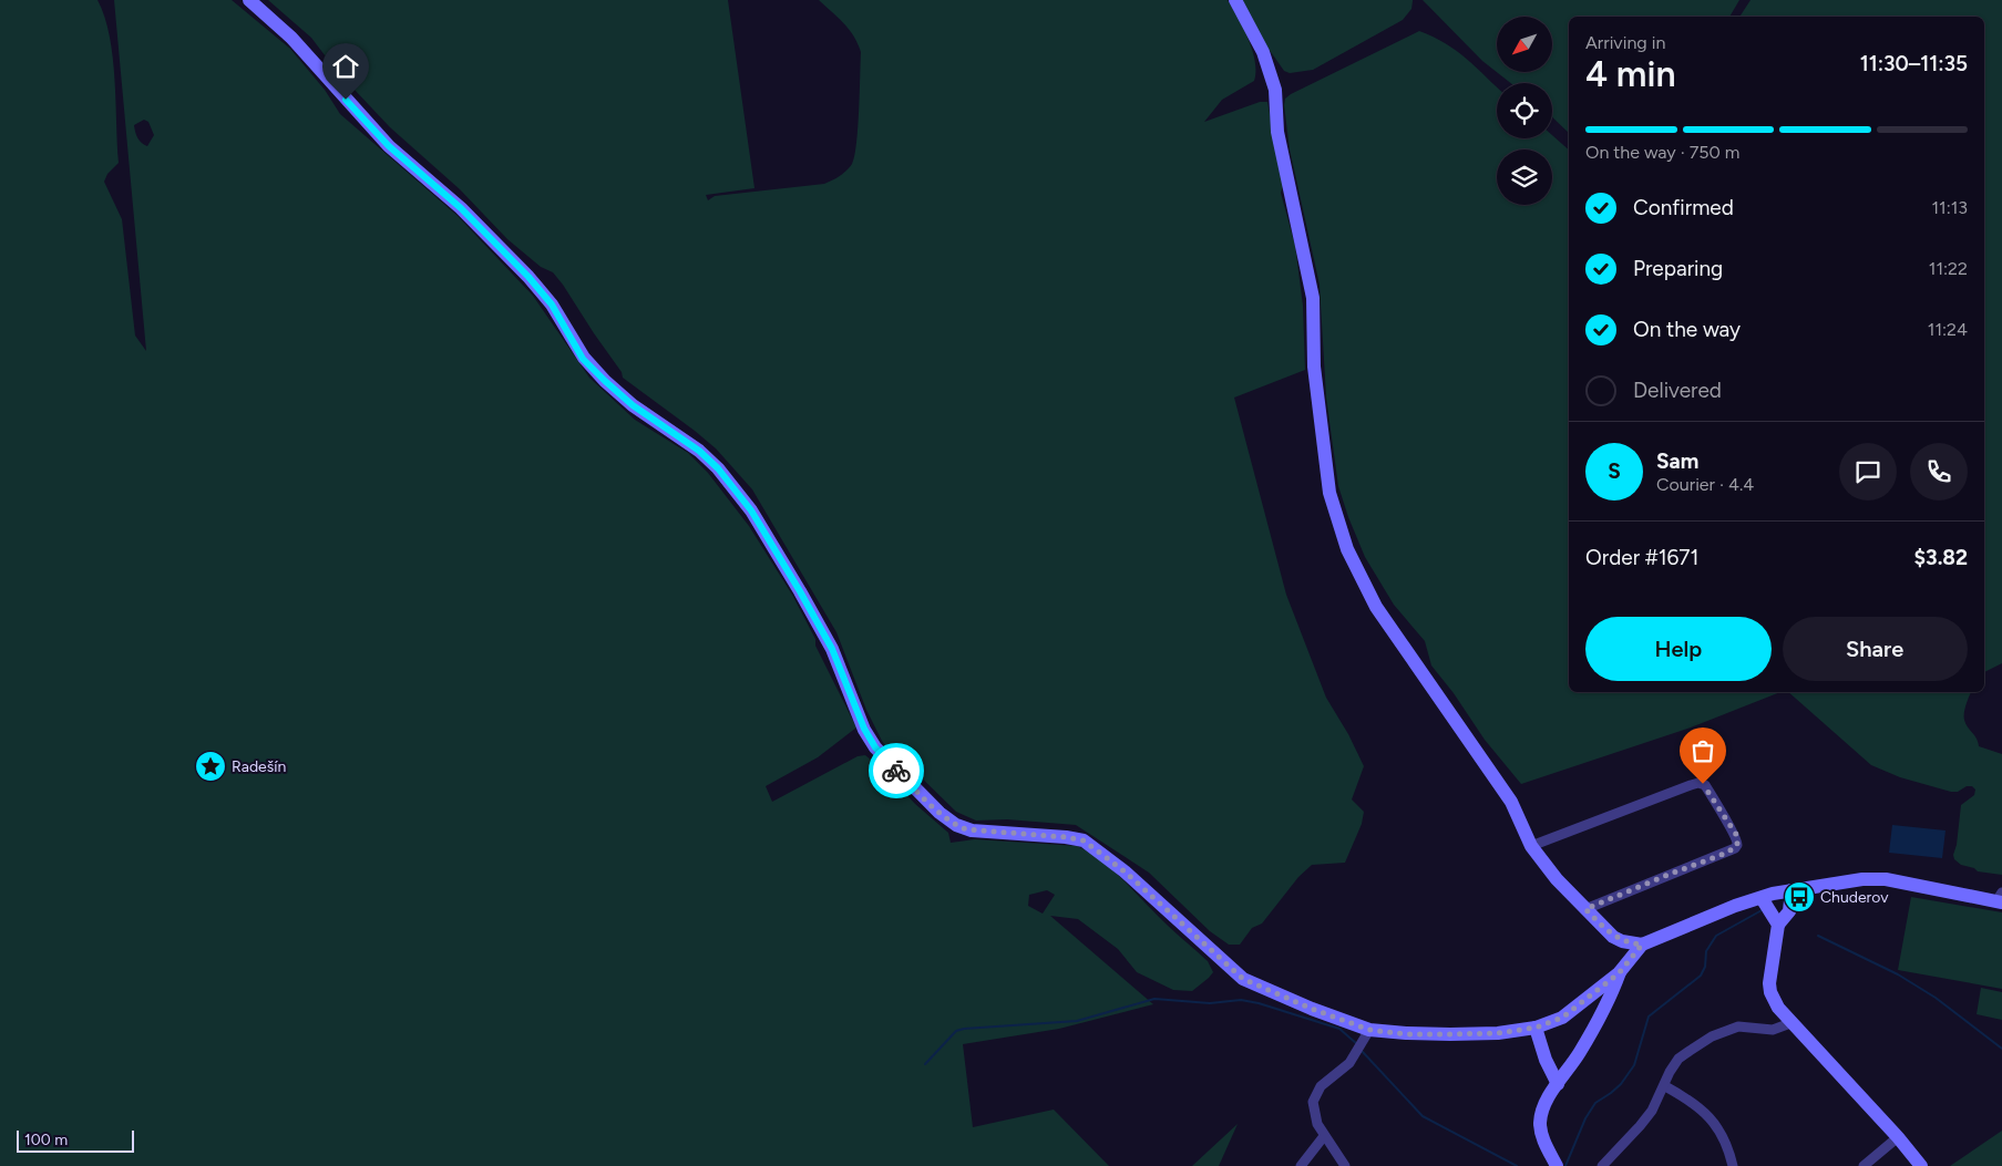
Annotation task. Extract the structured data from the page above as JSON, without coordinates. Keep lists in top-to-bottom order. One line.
{"places":{"place":["Radešín"],"bus stop":["Chuderov"]},"scale_bar":"100 m","north":"bottom left","page":{"heading":["4 min","Arriving in","11:30–11:35"],"panel":["Sam","Courier · 4.4","Order #1671","$3.82"],"bar":"On the way · 750 m","list":[["Confirmed","11:13"],["Preparing","11:22"],["On the way","11:24"],"Delivered"],"round":"S","buttons":["Help","Share"],"scale":"100 m"}}
